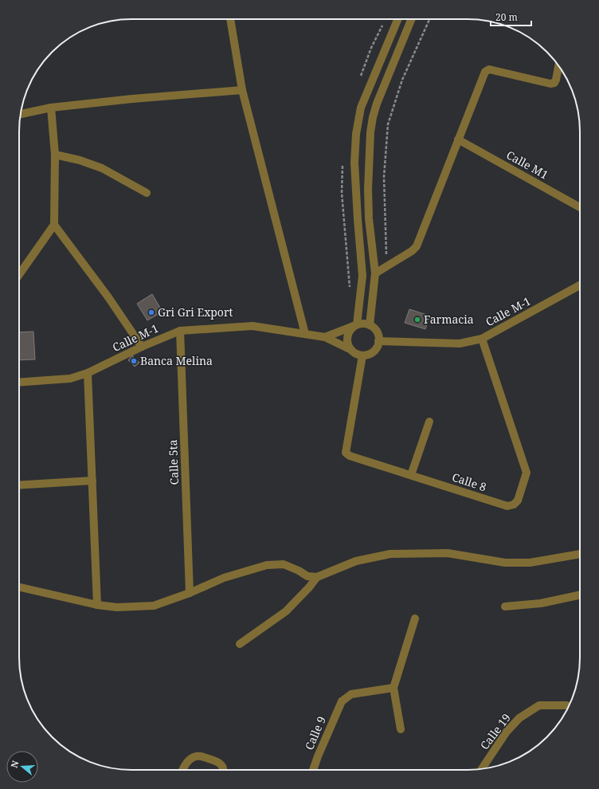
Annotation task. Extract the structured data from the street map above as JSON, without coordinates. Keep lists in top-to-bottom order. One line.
{"streets":{"street":["Calle M1","Calle M-1","Calle 5ta","Calle 8","Calle 19","Calle 9"]},"crossings":[["Calle M-1","Calle 5ta"],["Calle M-1","Calle 8"]],"places":["Gri Gri Export","Farmacia","Banca Melina"],"scale_bar":"20 m","north":"left"}
